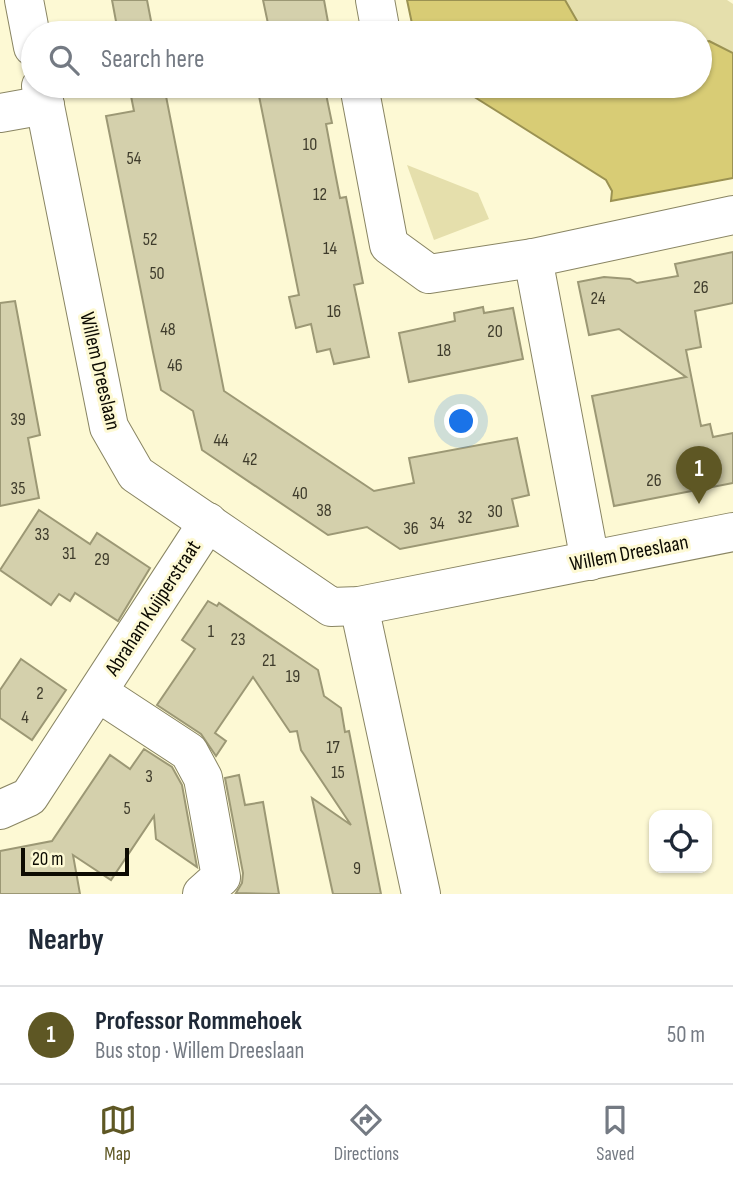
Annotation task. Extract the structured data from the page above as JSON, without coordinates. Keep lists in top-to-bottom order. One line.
{"streets":{"street":["Willem Dreeslaan","Abraham Kuijperstraat"]},"crossings":[["Willem Dreeslaan","Abraham Kuijperstraat"]],"house_numbers":["10","54","12","52","14","50","26","24","16","48","20","18","46","39","44","42","26","35","40","38","30","32","34","36","33","31","29","1","23","21","19","2","4","17","15","3","5","9"],"scale_bar":"20 m","page":{"search":"Search here","pins":"1","scale":"20 m","heading":"Nearby","list":[{"mark":"1","name":"Professor Rommehoek","note":"Bus stop · Willem Dreeslaan","value":"50 m"}],"nav":["Map","Directions","Saved"]}}
